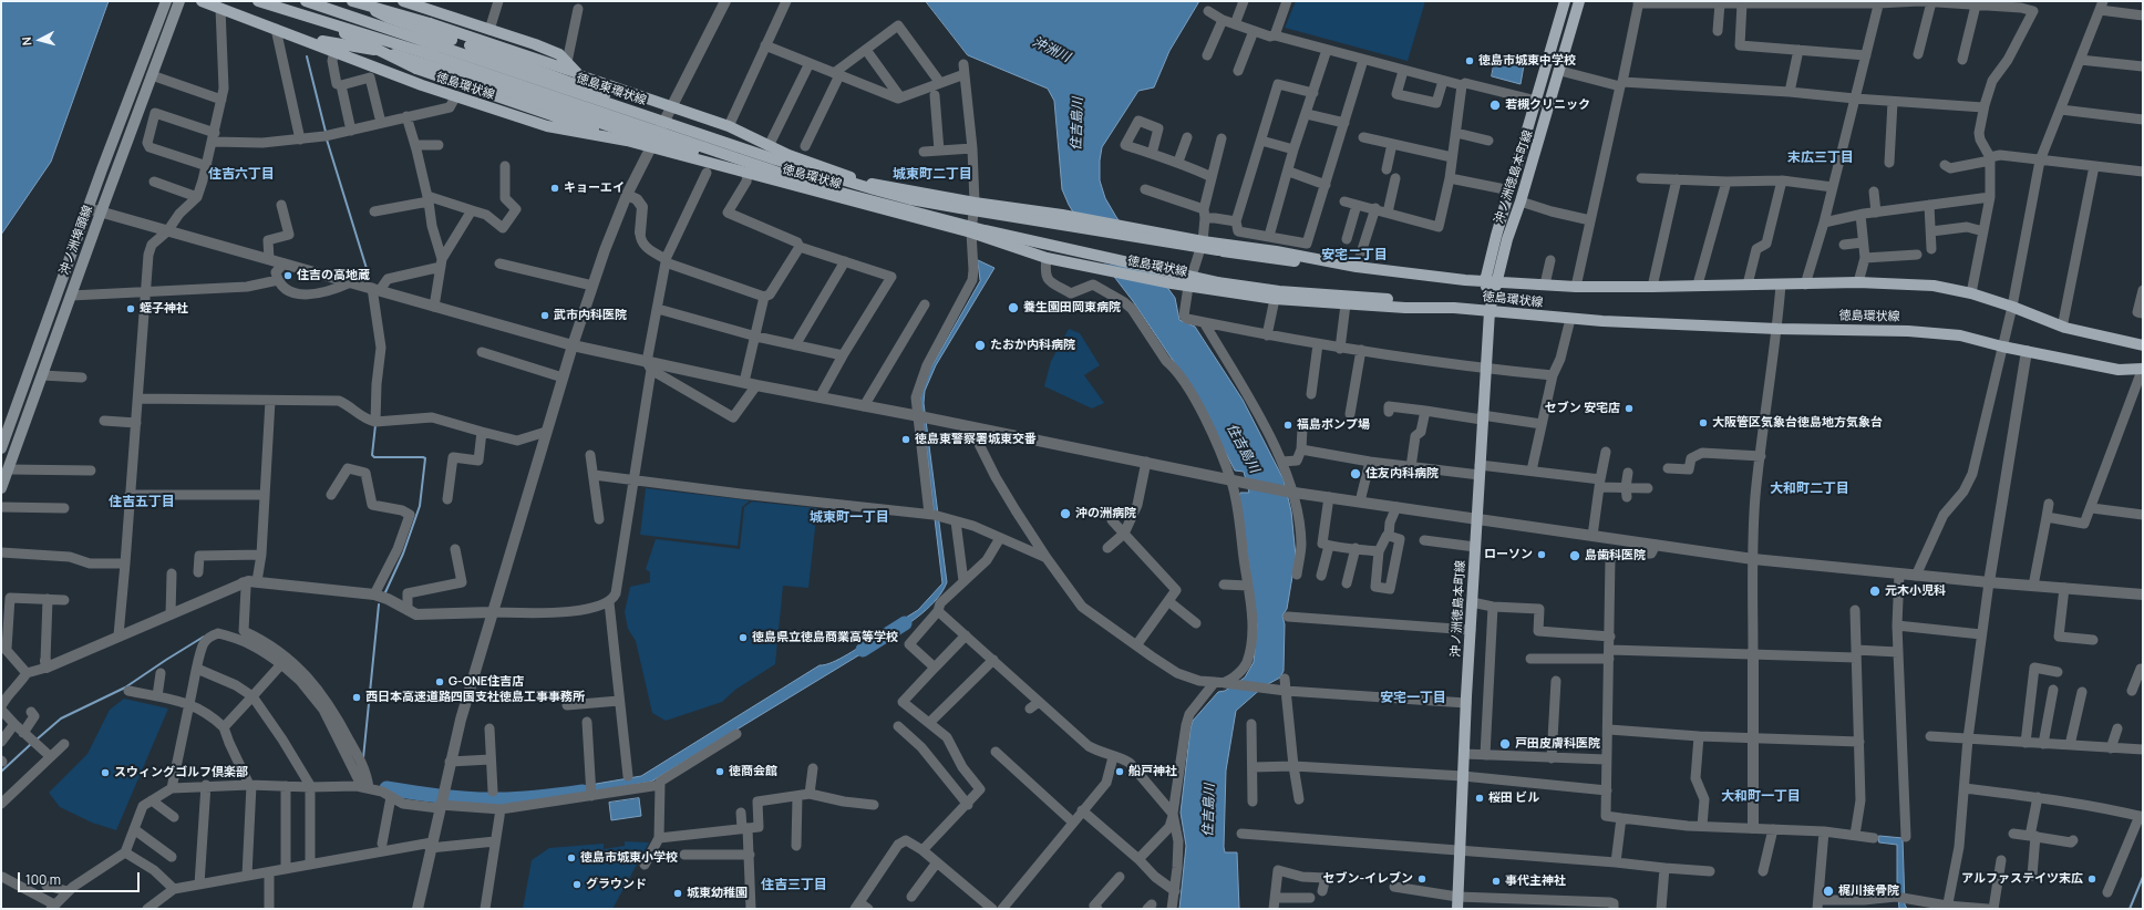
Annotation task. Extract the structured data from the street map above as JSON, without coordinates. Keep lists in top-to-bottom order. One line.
{"streets":{"main road":["徳島環状線","徳島東環状線","沖ノ洲徳島本町線","沖ノ洲埠頭線"]},"crossings":[["徳島環状線","徳島東環状線"],["徳島環状線","沖ノ洲徳島本町線"]],"districts":["末広三丁目","住吉六丁目","城東町二丁目","安宅二丁目","大和町二丁目","住吉五丁目","城東町一丁目","安宅一丁目","大和町一丁目","住吉三丁目"],"water":["沖洲川","住吉島川"],"places":["徳島市城東中学校","若槻クリニック","キョーエイ","住吉の高地蔵","養生園田岡東病院","蛭子神社","武市内科医院","たおか内科病院","セブン 安宅店","大阪管区気象台徳島地方気象台","福島ポンプ場","徳島東警察署城東交番","住友内科病院","沖の洲病院","ローソン","島歯科医院","元木小児科","徳島県立徳島商業高等学校","G-ONE住吉店","西日本高速道路四国支社徳島工事事務所","戸田皮膚科医院","徳商会館","船戸神社","スウィングゴルフ倶楽部","桜田 ビル","徳島市城東小学校","セブン-イレブン","アルファステイツ末広","事代主神社","グラウンド","梶川接骨院","城東幼稚園"],"scale_bar":"100 m","north":"left"}
